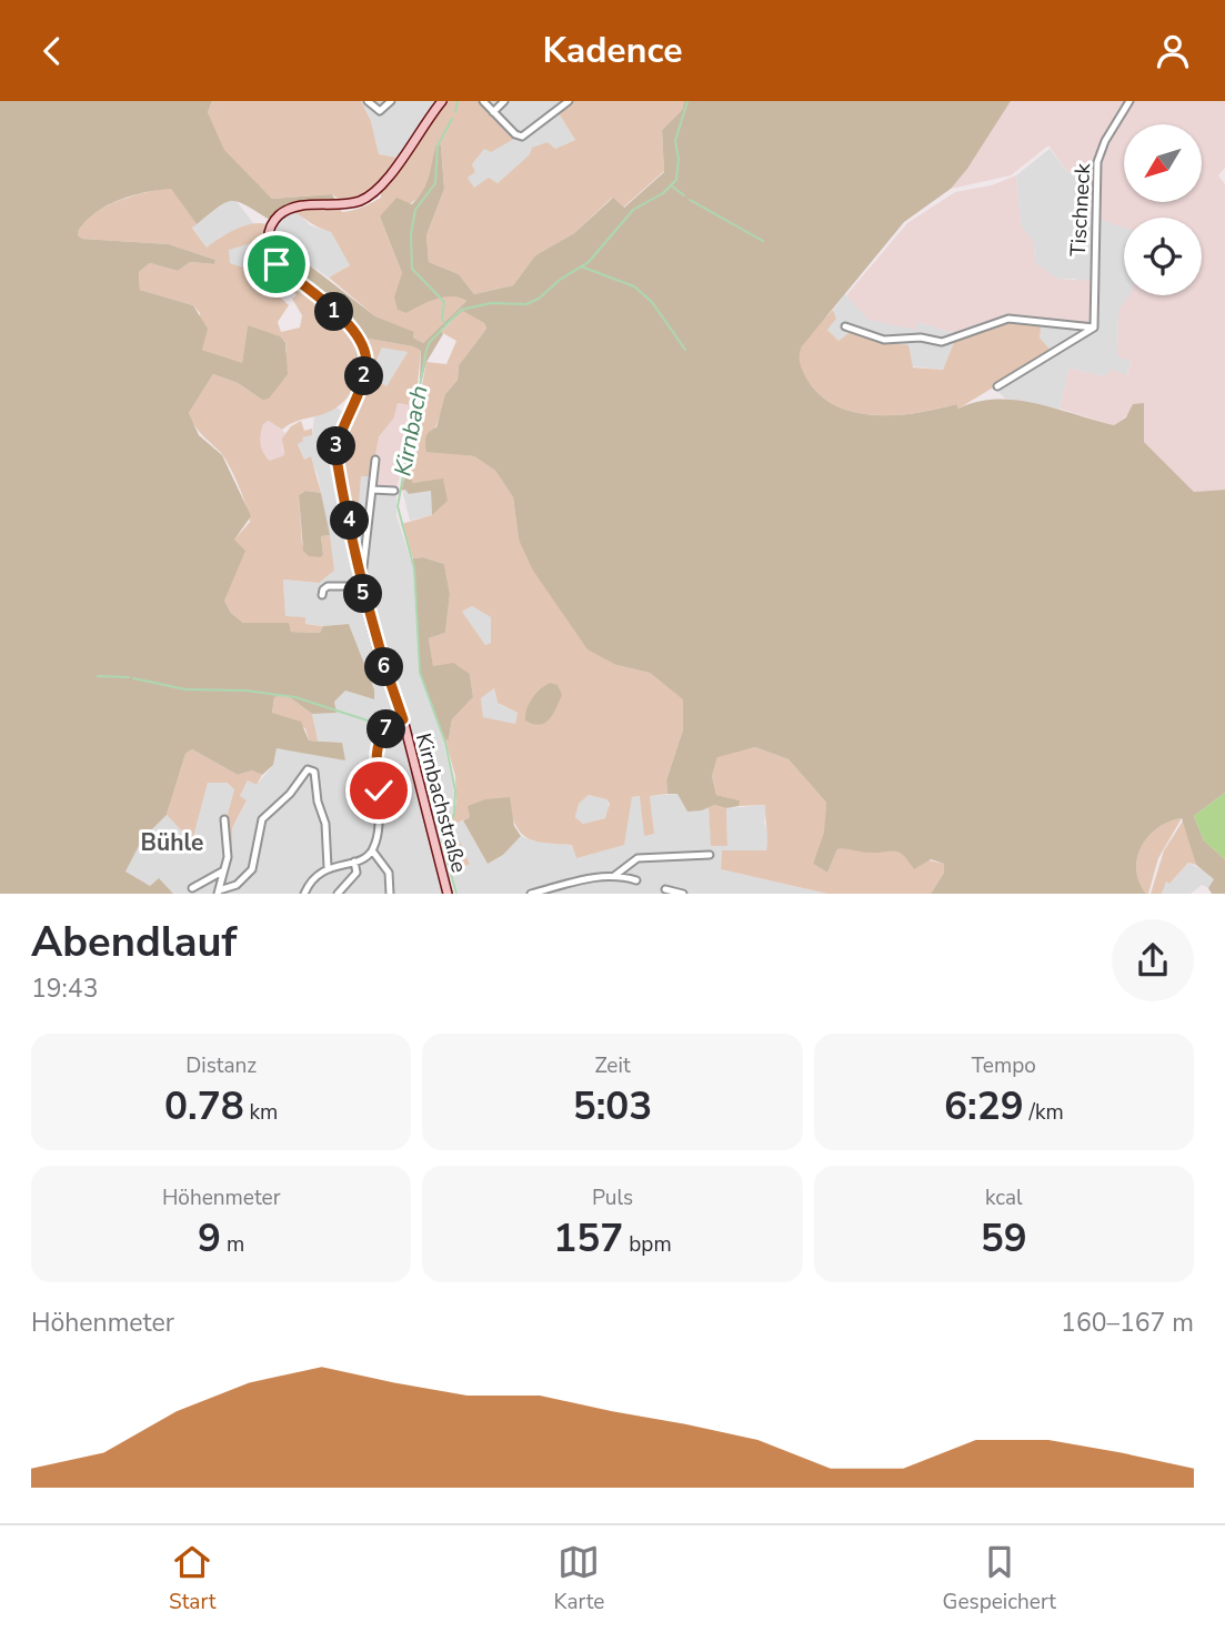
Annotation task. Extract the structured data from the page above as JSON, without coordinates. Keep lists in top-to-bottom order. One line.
{"streets":{"main road":["Kirnbachstraße"],"street":["Tischneck"]},"districts":["Bühle"],"water":["Kirnbach"],"north":"bottom left","page":{"header":"Kadence","pins":["1","2","3","4","5","6","7"],"heading":["Abendlauf","19:43"],"stats":[["Distanz","0.78 km"],["Zeit","5:03"],["Tempo","6:29 /km"],["Höhenmeter","9 m"],["Puls","157 bpm"],["kcal","59"]],"chart":["Höhenmeter","160–167 m"],"tabs":["Start","Karte","Gespeichert"]}}
